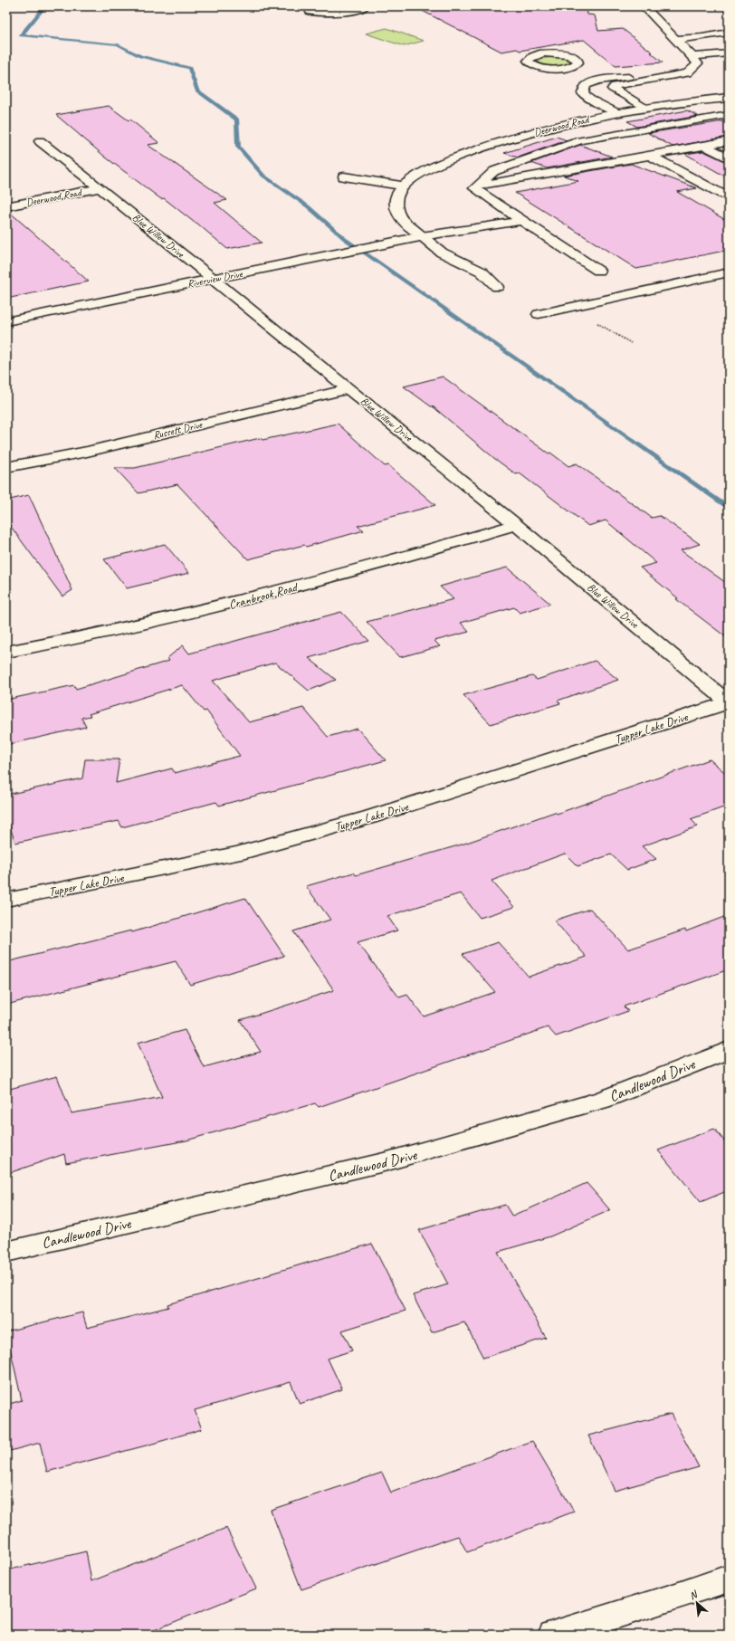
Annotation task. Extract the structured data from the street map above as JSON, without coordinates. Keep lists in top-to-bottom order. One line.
{"streets":{"street":["Deerwood Road","Blue Willow Drive","Riverview Drive","Russett Drive","Cranbrook Road","Tupper Lake Drive","Candlewood Drive"]},"crossings":[["Deerwood Road","Blue Willow Drive"],["Deerwood Road","Riverview Drive"],["Blue Willow Drive","Riverview Drive"],["Blue Willow Drive","Russett Drive"],["Blue Willow Drive","Cranbrook Road"],["Blue Willow Drive","Tupper Lake Drive"]],"north":"top left"}
